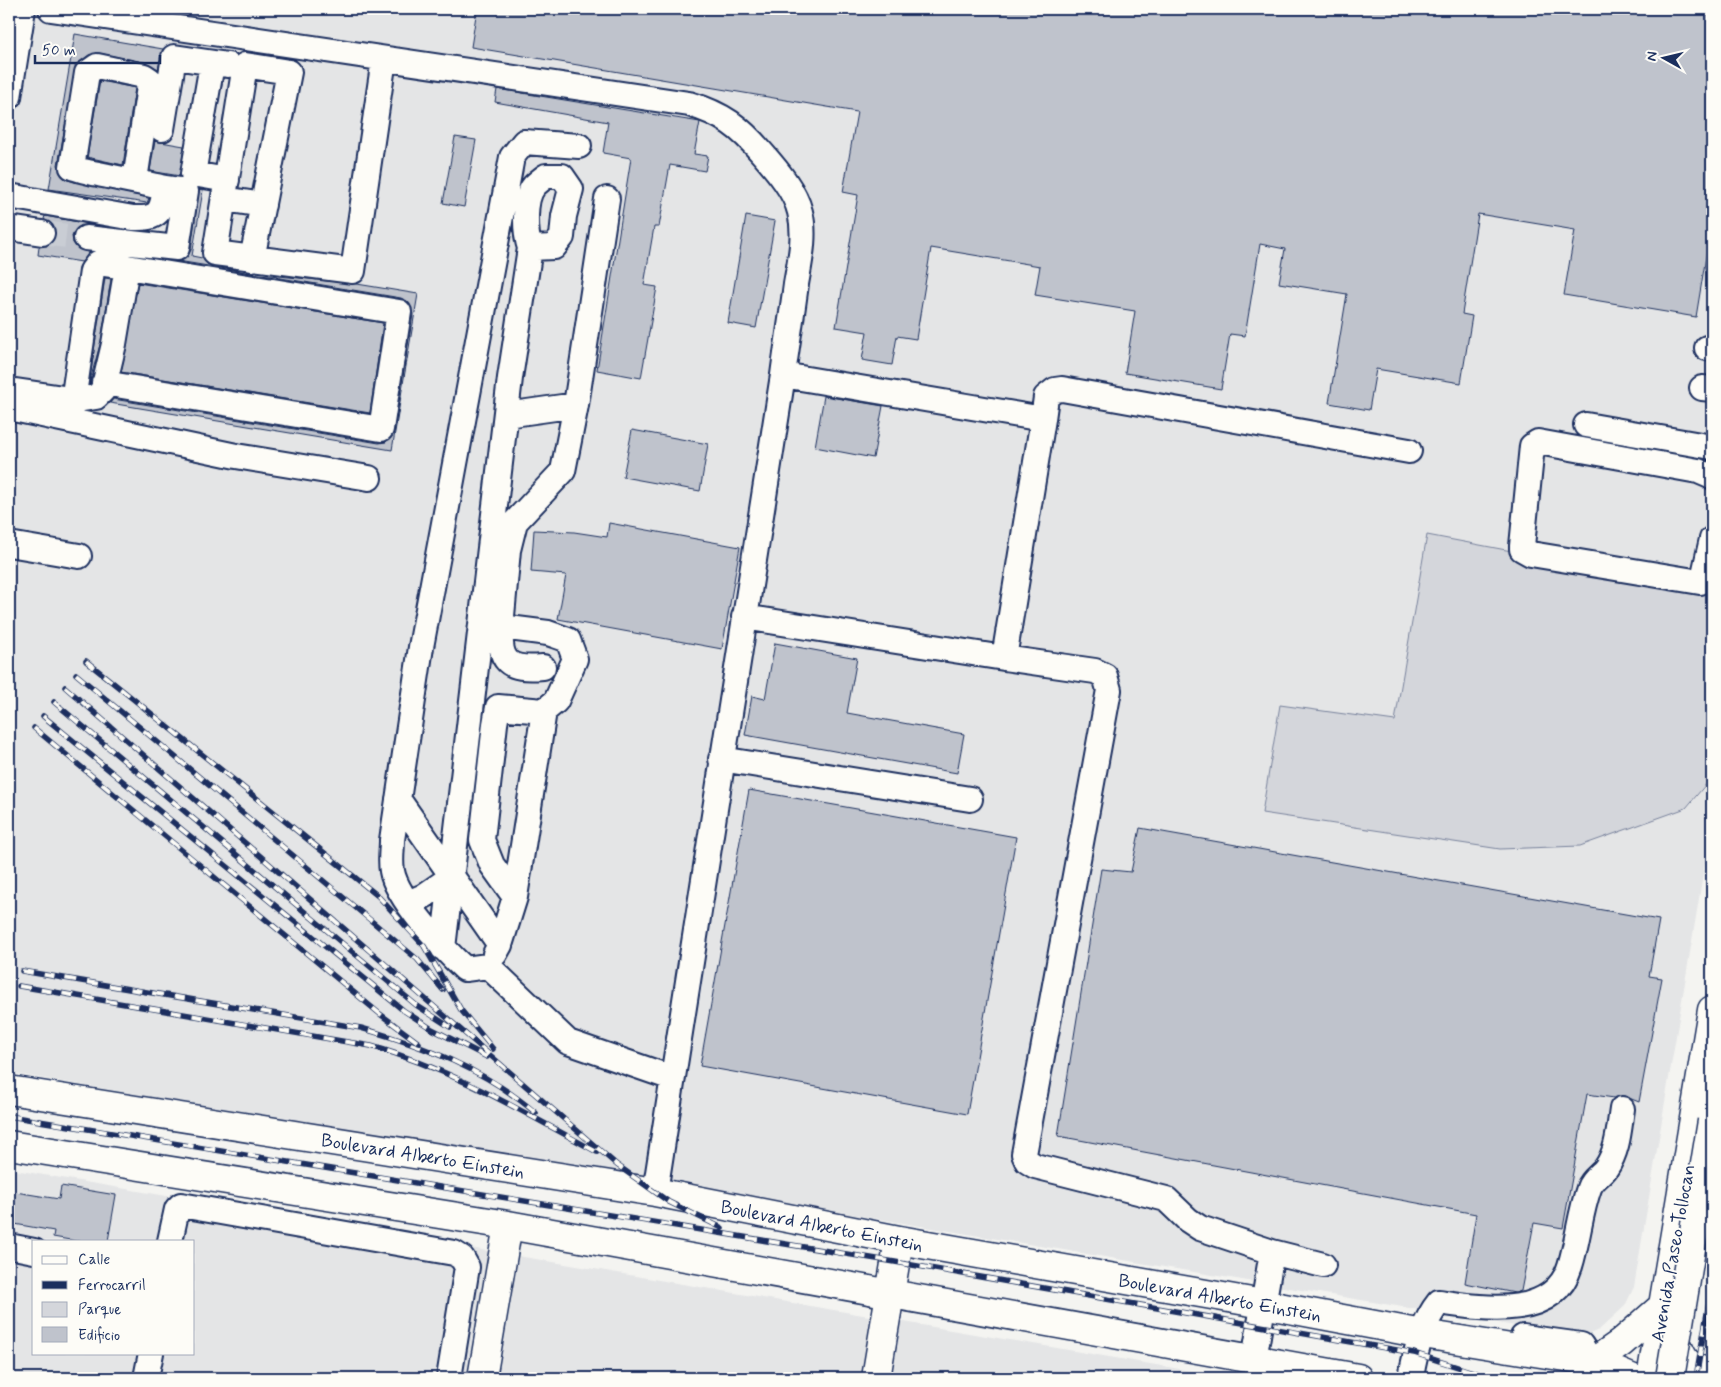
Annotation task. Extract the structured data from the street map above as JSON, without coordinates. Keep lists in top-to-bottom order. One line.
{"streets":{"main road":["Boulevard Alberto Einstein","Avenida Paseo Tollocan"]},"legend":["Calle","Ferrocarril","Parque","Edificio"],"scale_bar":"50 m","north":"left"}
